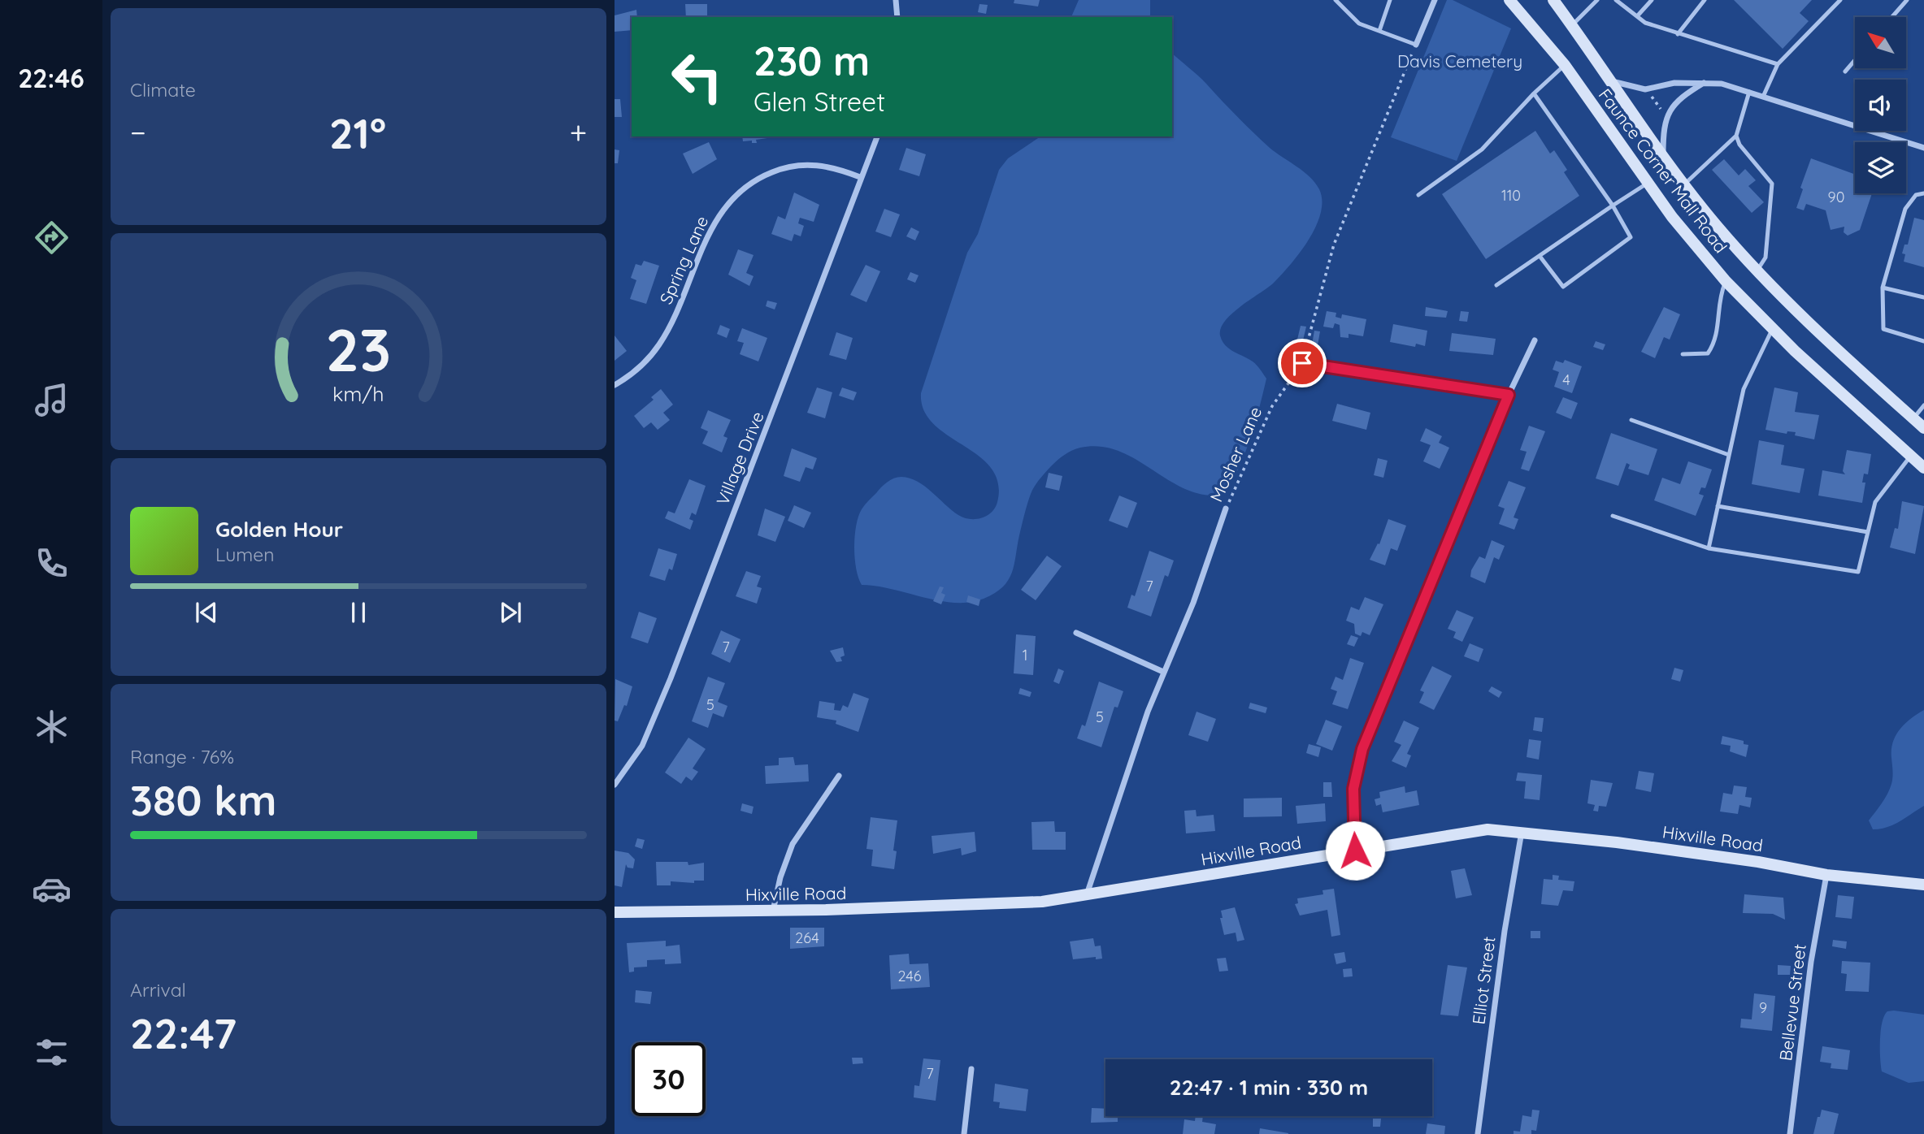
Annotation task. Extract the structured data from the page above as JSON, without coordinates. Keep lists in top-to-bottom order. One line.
{"streets":{"street":["Faunce Corner Mall Road","Spring Lane","Mosher Lane","Village Drive","Hixville Road","Elliot Street","Bellevue Street"]},"crossings":[["Spring Lane","Village Drive"],["Mosher Lane","Hixville Road"],["Hixville Road","Elliot Street"],["Hixville Road","Bellevue Street"]],"parks":["Davis Cemetery"],"house_numbers":["110","90","4","7","7","1","5","5","264","246","9","7"],"north":"top left","page":{"tabs":"22:46","tile":["Climate",["Range · 76%","380 km"],["Arrival","22:47"]],"turn":["230 m","Glen Street"],"heat":["−","21°","+"],"song":["Golden Hour","Lumen"],"limit":"30","trip":"22:47 · 1 min · 330 m","gauge":["23","km/h"]}}
